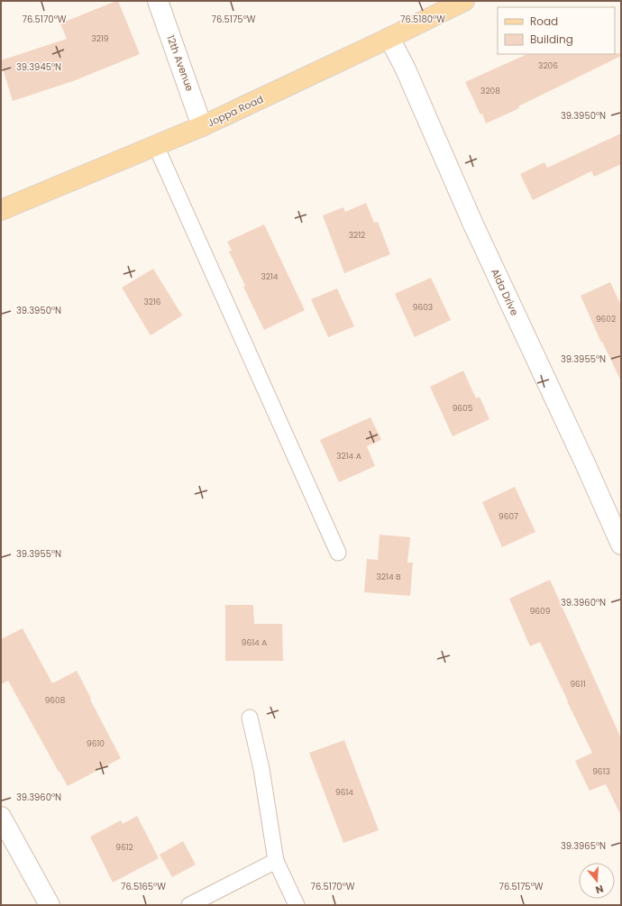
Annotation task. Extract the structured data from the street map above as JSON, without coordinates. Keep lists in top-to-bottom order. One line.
{"streets":{"main road":["Joppa Road"],"street":["12th Avenue","Alda Drive"]},"crossings":[["12th Avenue","Joppa Road"],["Joppa Road","Alda Drive"]],"house_numbers":["3219","3206","3208","3212","3214","3216","9603","9602","9605","3214 A","9607","3214 B","9609","9614 A","9611","9608","9610","9613","9614","9612"],"legend":["Road","Building"],"north":"bottom","coordinates":["76.5170°W","76.5175°W","76.5180°W","39.3945°N","39.3950°N","39.3955°N","39.3960°N","39.3965°N","76.5165°W"]}
